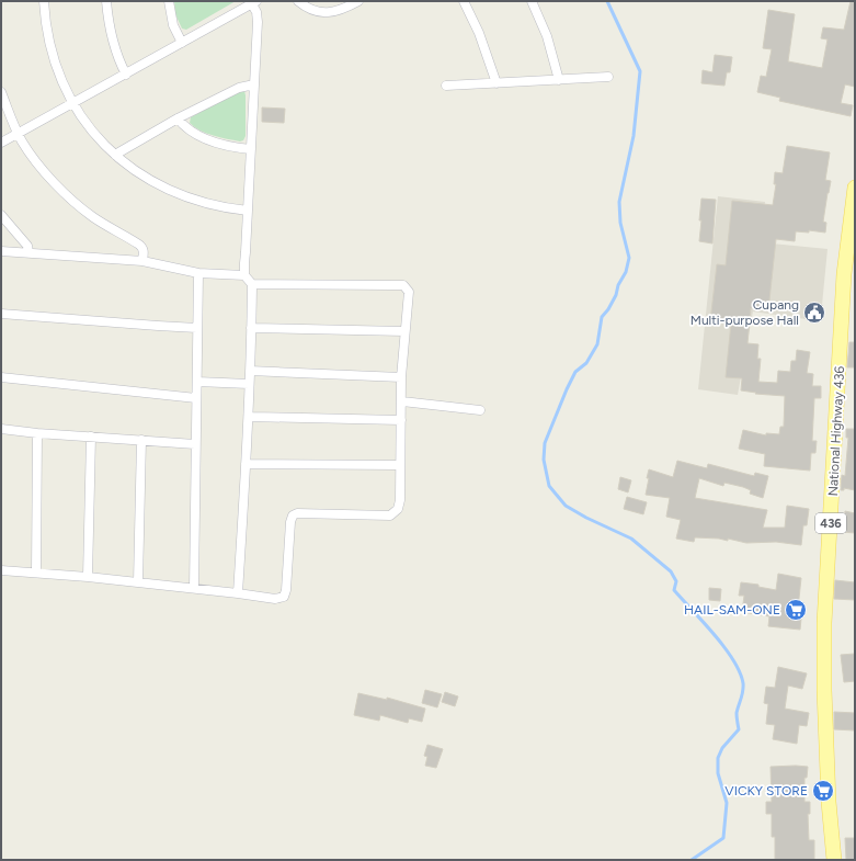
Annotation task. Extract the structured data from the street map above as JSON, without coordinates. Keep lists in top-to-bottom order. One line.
{"streets":{"main road":["National Highway 436","436"]},"places":{"public building":["Cupang Multi-purpose Hall"],"supermarket":["HAIL-SAM-ONE","VICKY STORE"]}}
